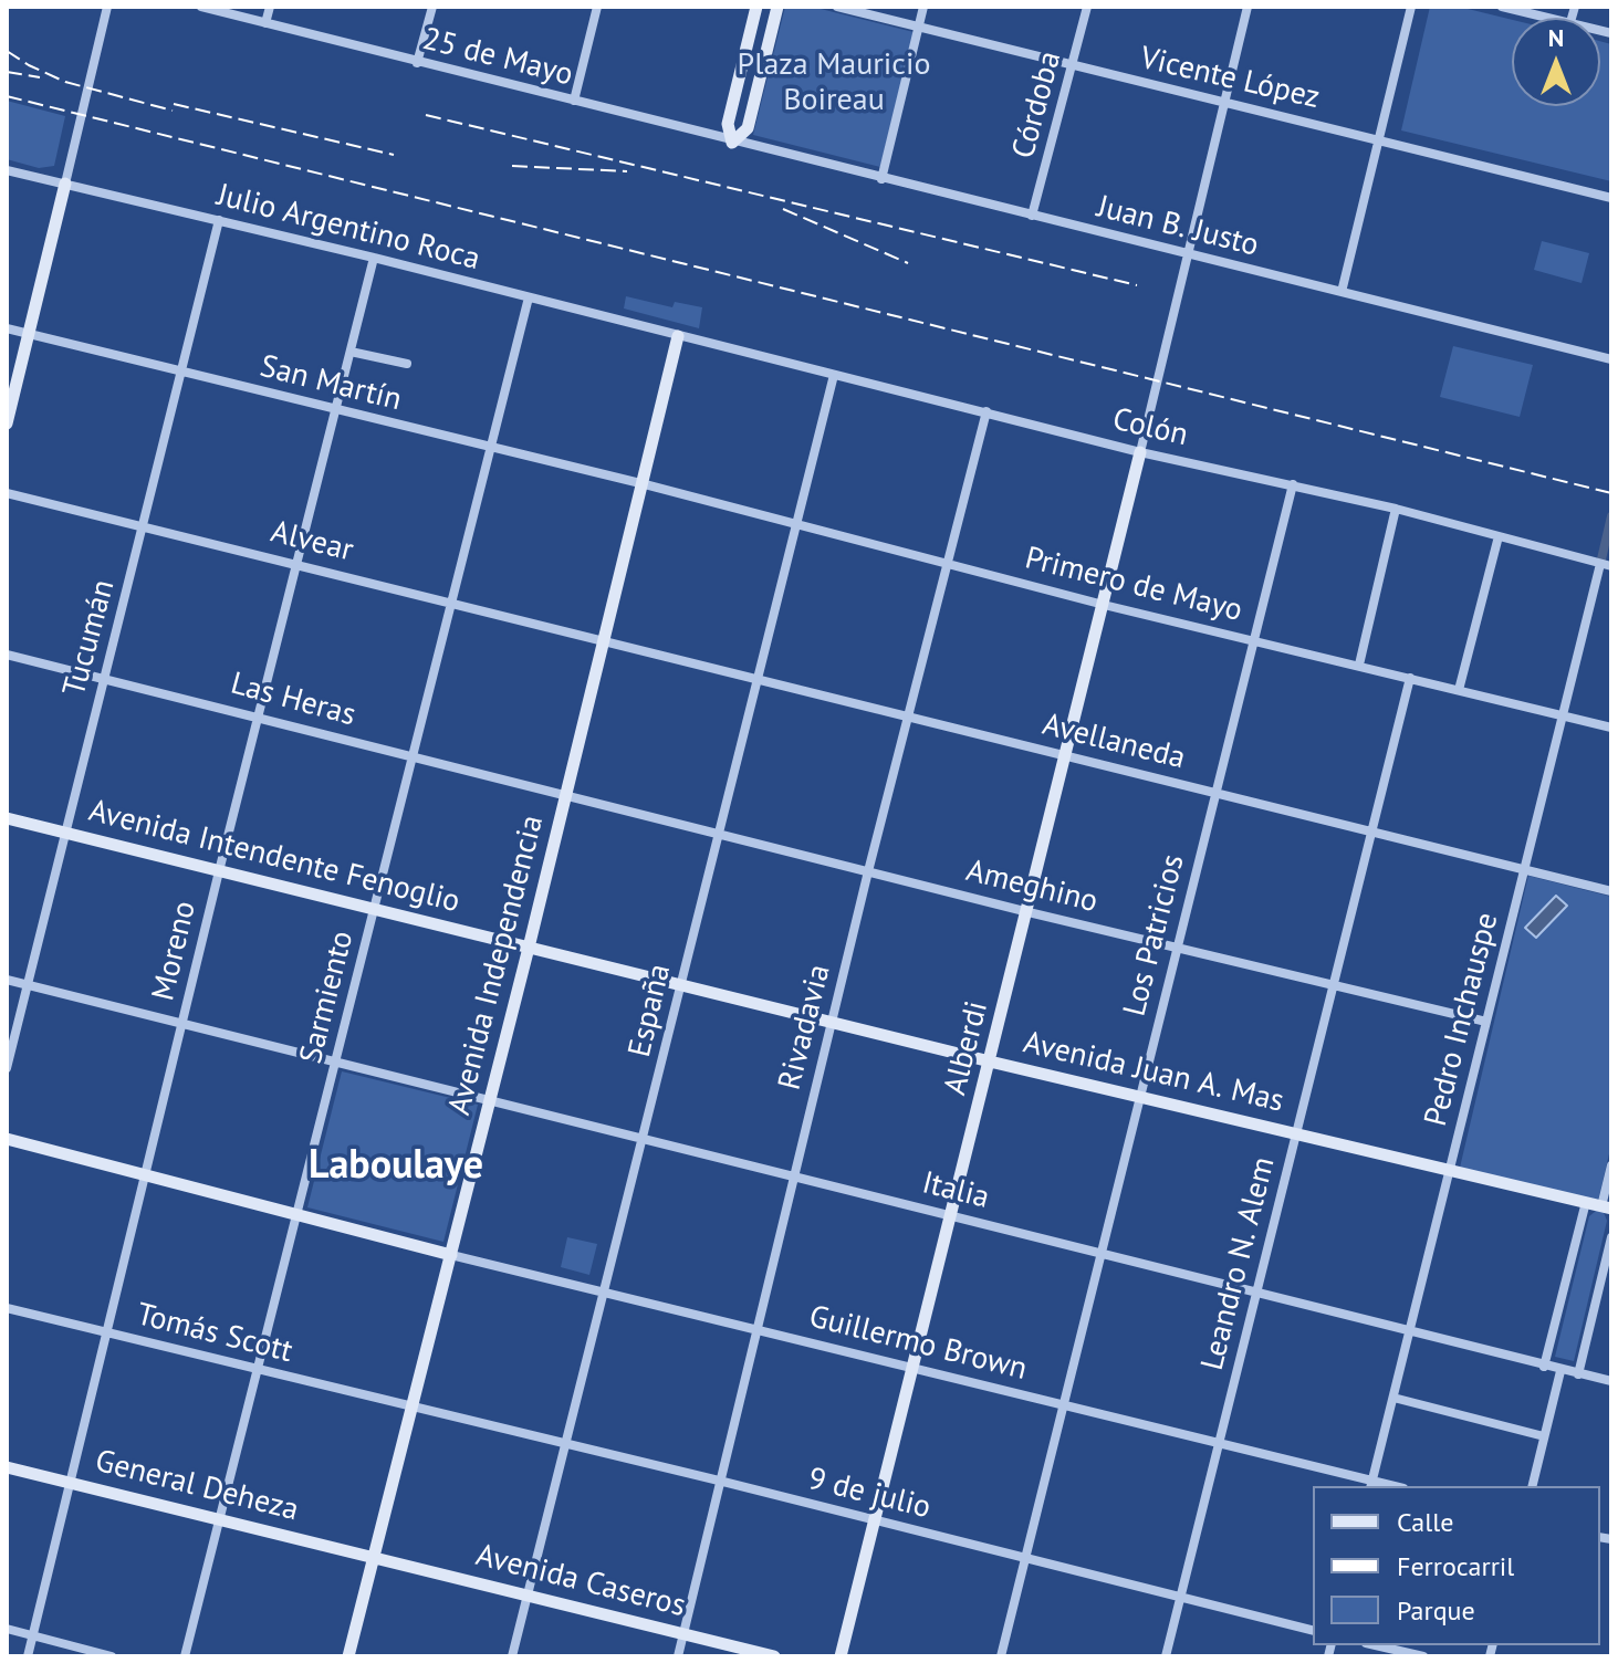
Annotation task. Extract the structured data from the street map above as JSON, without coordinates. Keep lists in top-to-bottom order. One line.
{"streets":{"main road":["Avenida Intendente Fenoglio","Avenida Independencia","Alberdi","Avenida Juan A. Mas","General Deheza","Avenida Caseros"],"street":["25 de Mayo","Vicente López","Córdoba","Juan B. Justo","Julio Argentino Roca","San Martín","Colón","Alvear","Primero de Mayo","Tucumán","Las Heras","Avellaneda","Ameghino","Los Patricios","Moreno","Sarmiento","España","Pedro Inchauspe","Rivadavia","Italia","Leandro N. Alem","Tomás Scott","Guillermo Brown","9 de julio"]},"crossings":[["25 de Mayo","Juan B. Justo"],["Vicente López","Córdoba"],["Córdoba","Juan B. Justo"],["Julio Argentino Roca","Colón"],["Julio Argentino Roca","Tucumán"],["Julio Argentino Roca","Moreno"],["Julio Argentino Roca","Avenida Independencia"],["Julio Argentino Roca","Sarmiento"],["San Martín","Primero de Mayo"],["San Martín","Tucumán"],["San Martín","Moreno"],["San Martín","Avenida Independencia"],["San Martín","Sarmiento"],["Colón","Los Patricios"],["Colón","Avenida Independencia"],["Colón","España"],["Colón","Pedro Inchauspe"],["Colón","Rivadavia"],["Colón","Alberdi"],["Alvear","Tucumán"],["Alvear","Avellaneda"],["Alvear","Moreno"],["Alvear","Avenida Independencia"],["Alvear","Sarmiento"],["Primero de Mayo","Los Patricios"],["Primero de Mayo","Avenida Independencia"],["Primero de Mayo","España"],["Primero de Mayo","Pedro Inchauspe"],["Primero de Mayo","Rivadavia"],["Primero de Mayo","Alberdi"],["Primero de Mayo","Leandro N. Alem"],["Tucumán","Las Heras"],["Tucumán","Avenida Intendente Fenoglio"],["Tucumán","Italia"],["Las Heras","Ameghino"],["Las Heras","Moreno"],["Las Heras","Avenida Independencia"],["Las Heras","Sarmiento"],["Avellaneda","Los Patricios"],["Avellaneda","Avenida Independencia"],["Avellaneda","España"],["Avellaneda","Pedro Inchauspe"],["Avellaneda","Rivadavia"],["Avellaneda","Alberdi"],["Avellaneda","Leandro N. Alem"],["Avenida Intendente Fenoglio","Moreno"],["Avenida Intendente Fenoglio","Avenida Independencia"],["Avenida Intendente Fenoglio","Sarmiento"],["Avenida Intendente Fenoglio","Avenida Juan A. Mas"],["Ameghino","Los Patricios"],["Ameghino","Avenida Independencia"],["Ameghino","España"],["Ameghino","Pedro Inchauspe"],["Ameghino","Rivadavia"],["Ameghino","Alberdi"],["Ameghino","Leandro N. Alem"],["Los Patricios","Avenida Juan A. Mas"],["Los Patricios","Italia"],["Los Patricios","Guillermo Brown"],["Los Patricios","9 de julio"],["Moreno","Italia"],["Moreno","Tomás Scott"],["Moreno","General Deheza"],["Avenida Independencia","Avenida Juan A. Mas"],["Avenida Independencia","Italia"],["Avenida Independencia","Tomás Scott"],["Avenida Independencia","Guillermo Brown"],["Avenida Independencia","General Deheza"],["Avenida Independencia","9 de julio"],["Avenida Independencia","Avenida Caseros"],["Sarmiento","Italia"],["Sarmiento","Tomás Scott"],["Sarmiento","General Deheza"],["España","Avenida Juan A. Mas"],["España","Italia"],["España","Guillermo Brown"],["España","9 de julio"],["España","Avenida Caseros"],["Pedro Inchauspe","Avenida Juan A. Mas"],["Pedro Inchauspe","Italia"],["Pedro Inchauspe","Guillermo Brown"],["Rivadavia","Avenida Juan A. Mas"],["Rivadavia","Italia"],["Rivadavia","Guillermo Brown"],["Rivadavia","9 de julio"],["Rivadavia","Avenida Caseros"],["Alberdi","Avenida Juan A. Mas"],["Alberdi","Italia"],["Alberdi","Guillermo Brown"],["Alberdi","9 de julio"],["Avenida Juan A. Mas","Leandro N. Alem"],["Italia","Leandro N. Alem"],["Leandro N. Alem","Guillermo Brown"],["Leandro N. Alem","9 de julio"],["Tomás Scott","9 de julio"],["General Deheza","Avenida Caseros"]],"districts":["Laboulaye"],"parks":["Plaza Mauricio Boireau"],"legend":["Calle","Ferrocarril","Parque"],"north":"top"}
